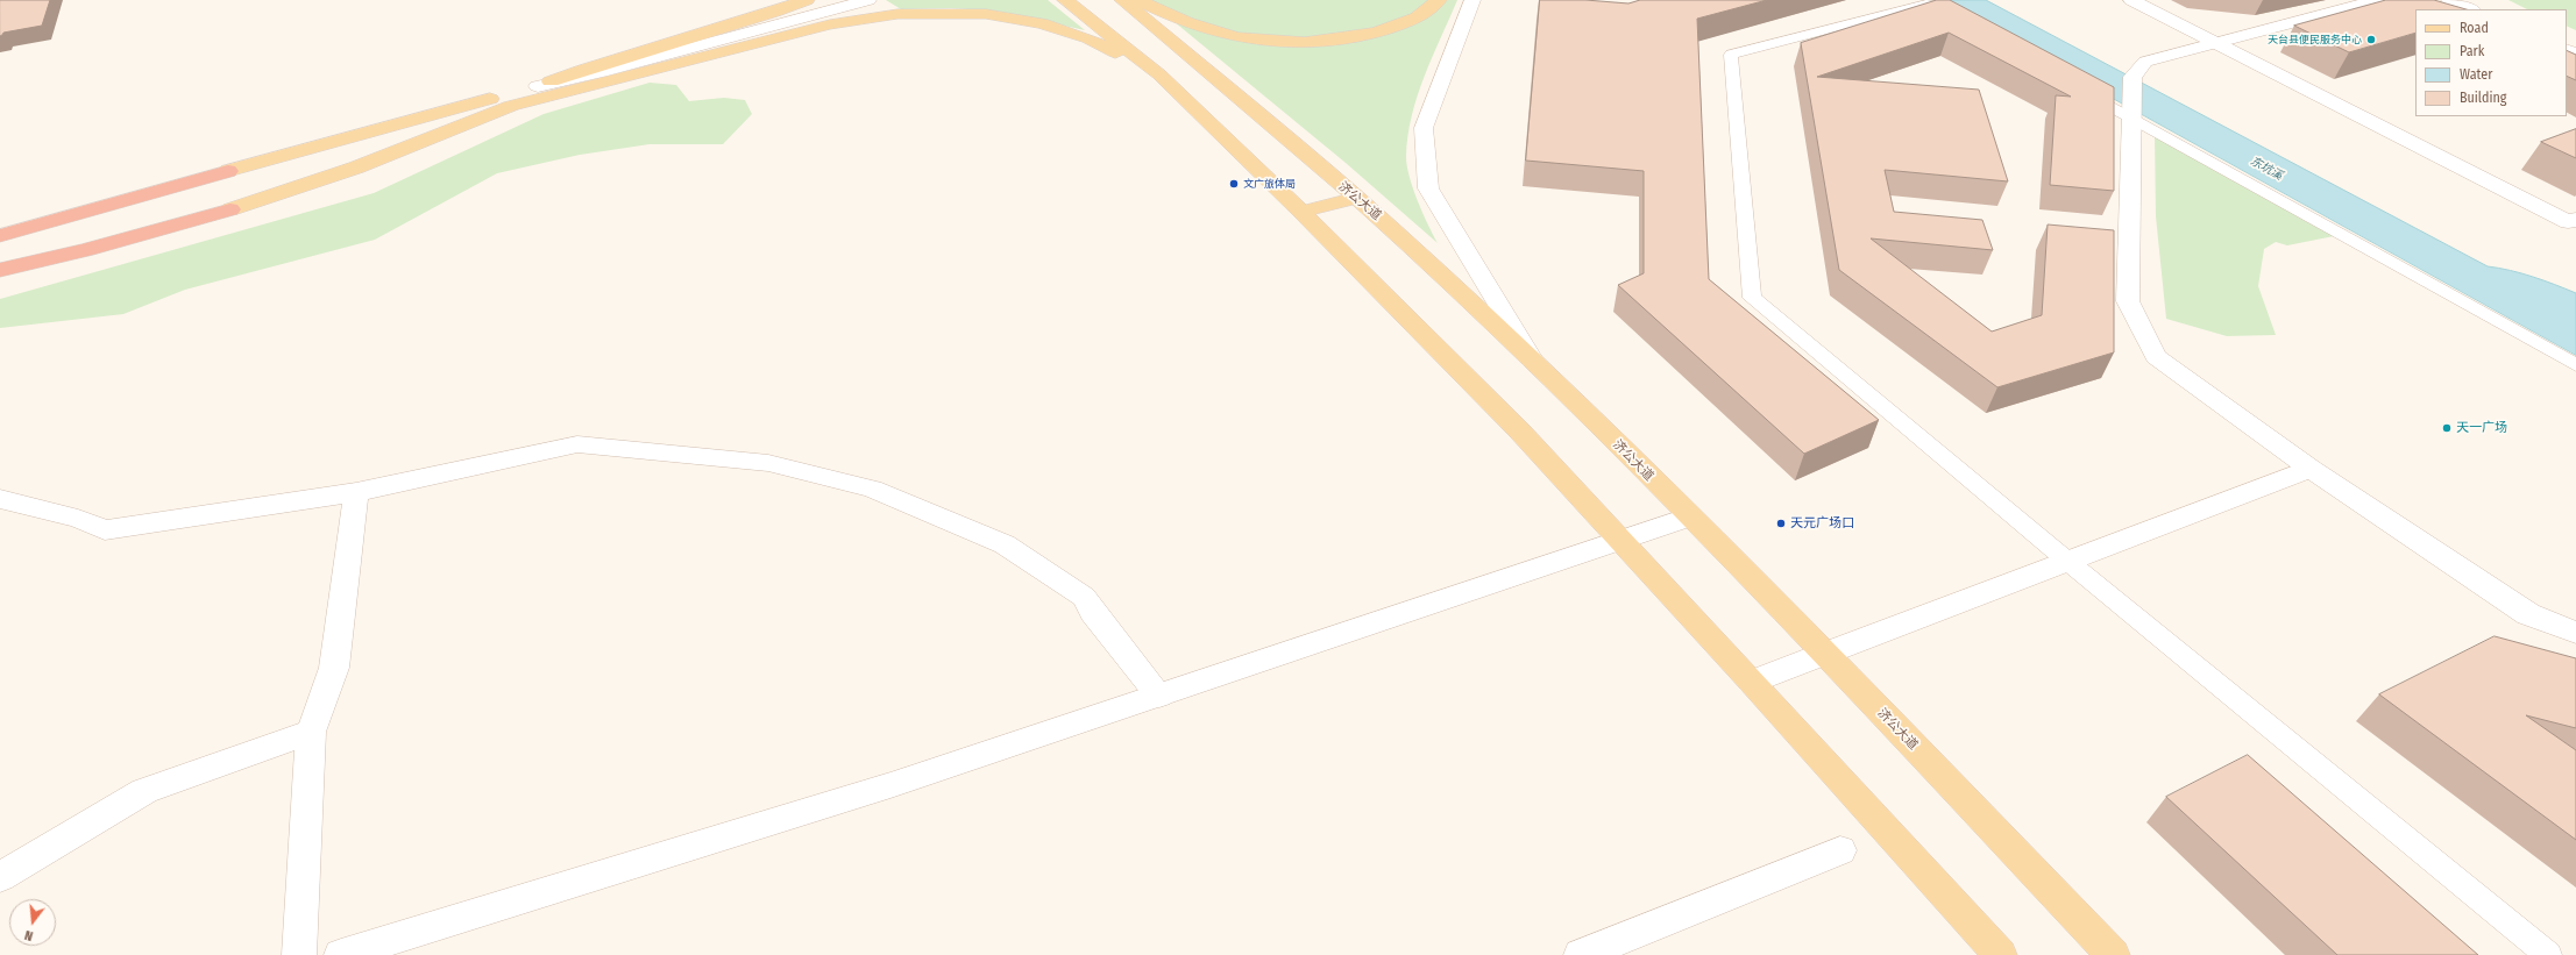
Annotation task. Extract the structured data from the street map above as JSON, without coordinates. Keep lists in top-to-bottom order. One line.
{"streets":{"main road":["济公大道"]},"water":["东坑溪"],"places":["天台县便民服务中心","文广旅体局","天一广场","天元广场口"],"legend":["Road","Park","Water","Building"],"north":"bottom"}
